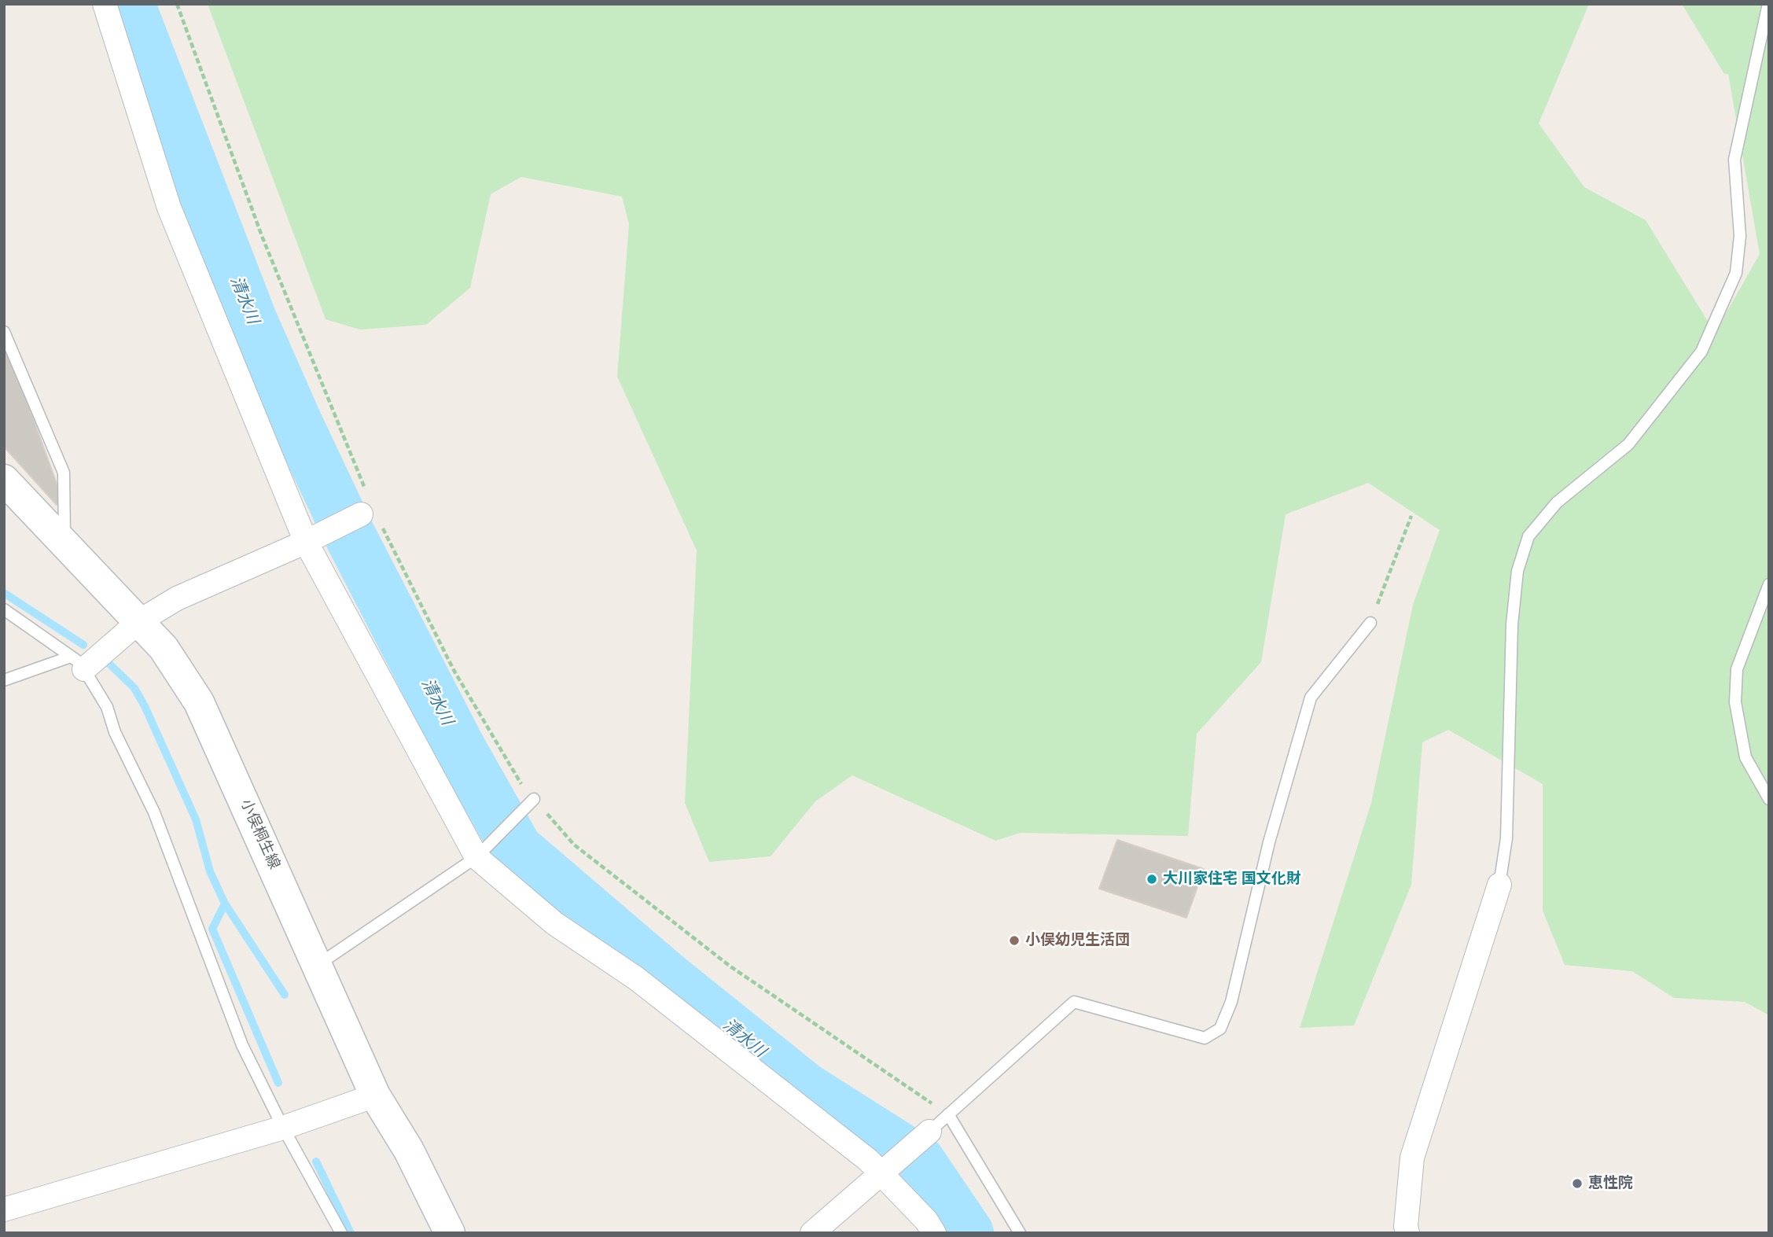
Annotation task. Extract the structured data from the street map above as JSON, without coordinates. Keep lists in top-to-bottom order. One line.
{"streets":{"main road":["小俣桐生線"]},"water":["清水川"],"places":["大川家住宅 国文化財","小俣幼児生活団","恵性院"]}
